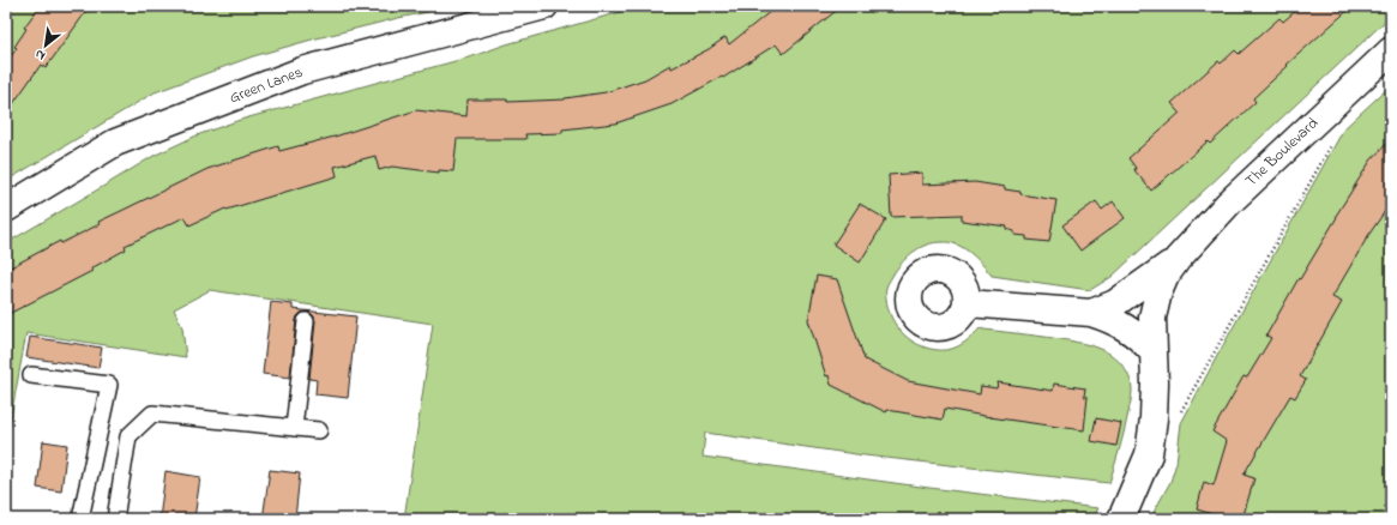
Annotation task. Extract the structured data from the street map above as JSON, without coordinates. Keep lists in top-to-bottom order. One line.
{"streets":{"street":["Green Lanes","The Boulevard"]},"north":"bottom left"}
